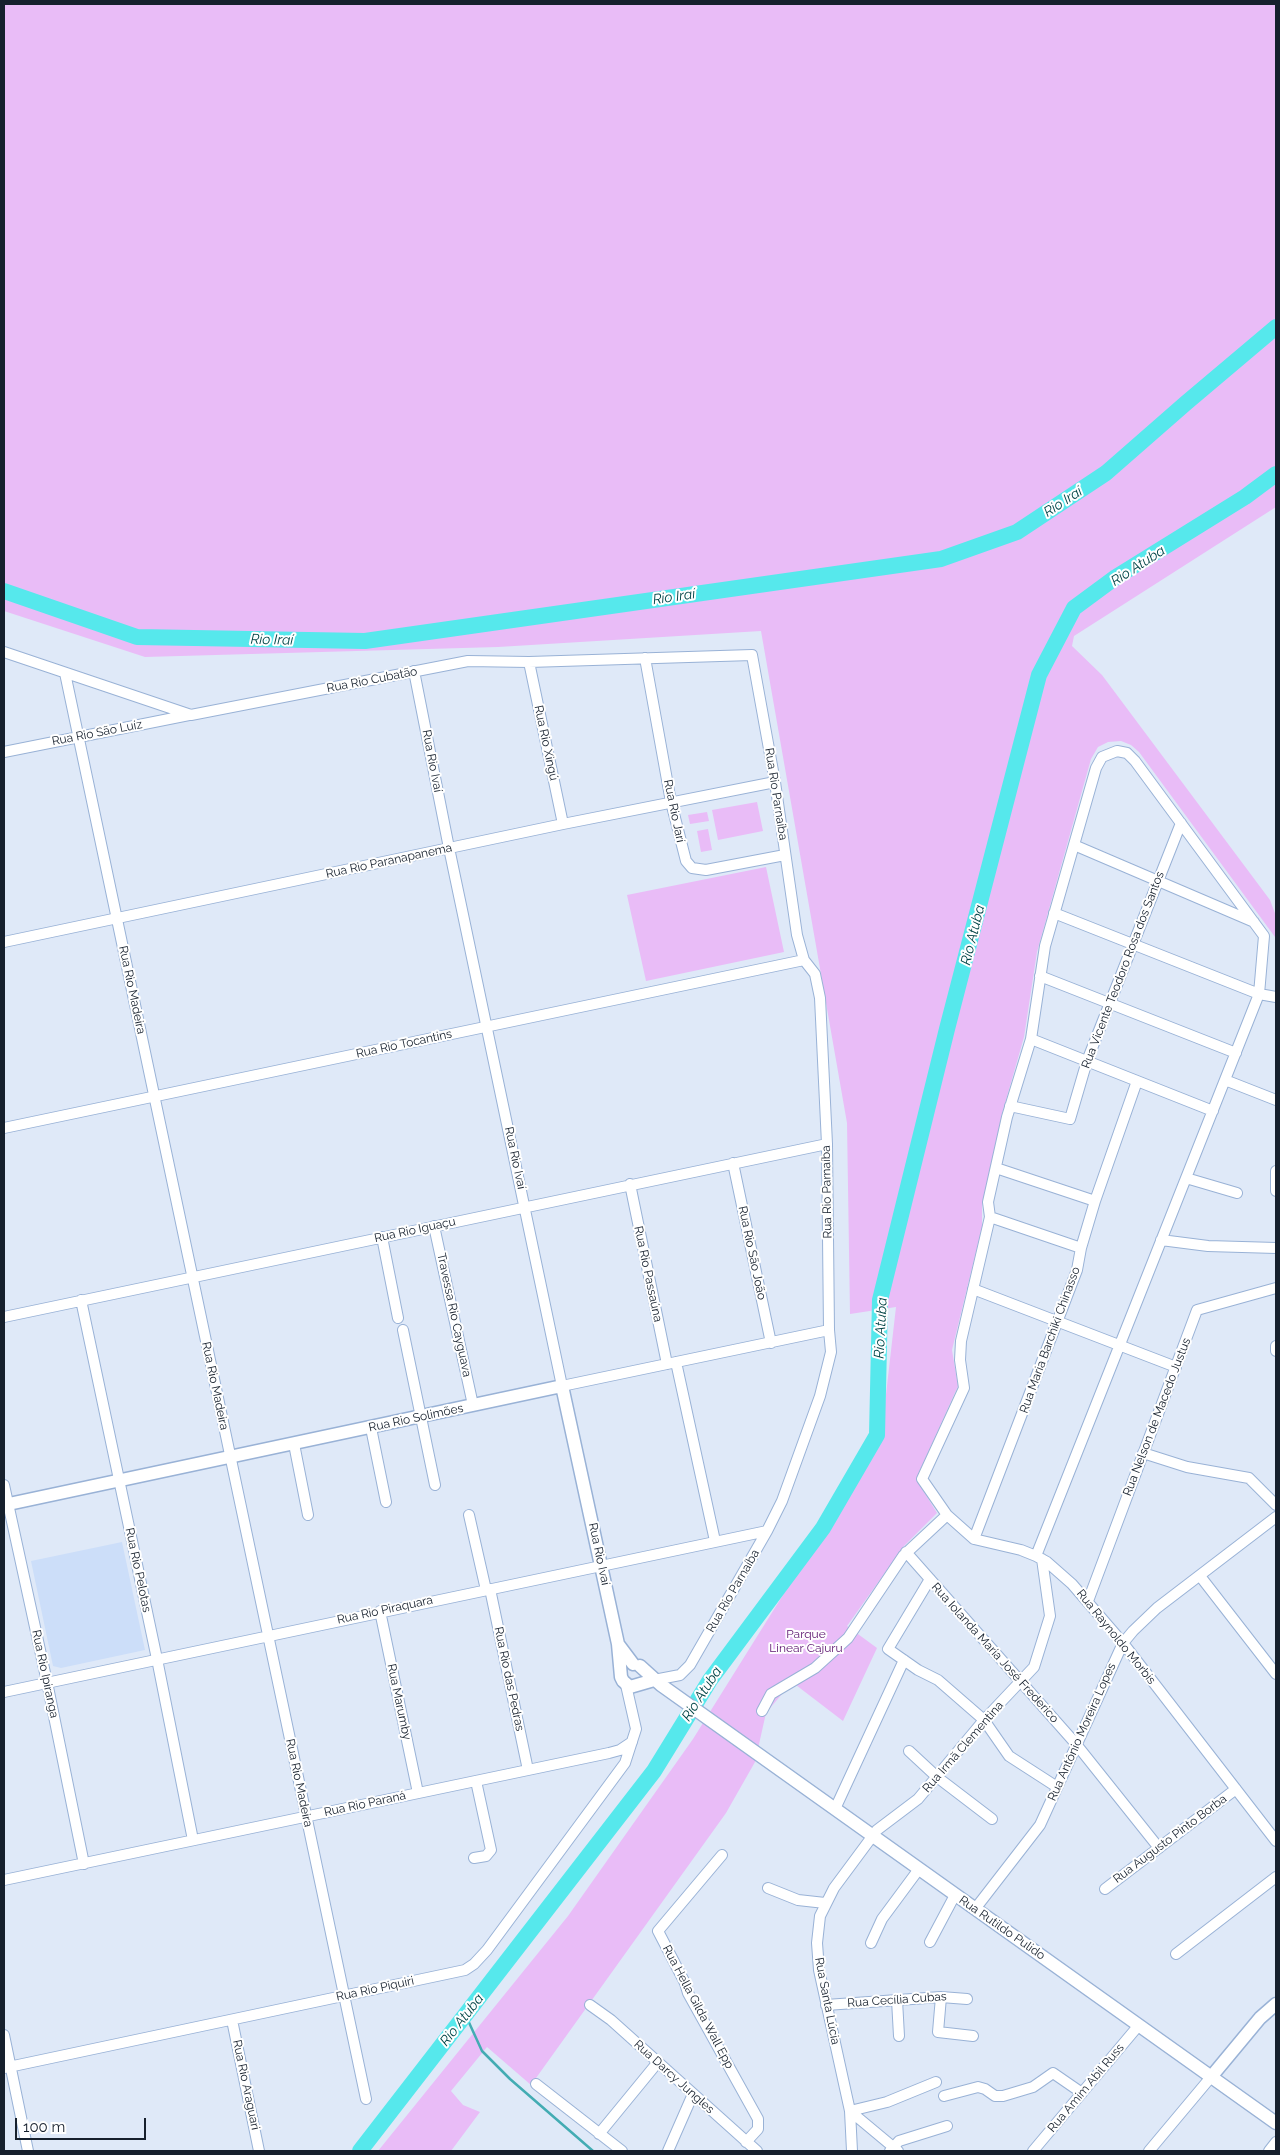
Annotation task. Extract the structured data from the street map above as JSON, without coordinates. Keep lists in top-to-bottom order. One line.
{"streets":{"street":["Rua Rio Cubatão","Rua Rio São Luíz","Rua Rio Xingú","Rua Rio Ivaí","Rua Rio Parnaíba","Rua Rio Jarí","Rua Rio Paranapanema","Rua Vicente Teodoro Rosa dos Santos","Rua Rio Madeira","Rua Rio Tocantins","Rua Rio Iguaçu","Rua Rio São João","Rua Rio Passaúna","Travessa Rio Cayguava","Rua Maria Barchiki Chinasso","Rua Nelson de Macedo Justus","Rua Rio Solimões","Rua Rio Pelotas","Rua Rio Piraquara","Rua Raynoldo Morbis","Rua Iolanda Maria José Frederico","Rua Rio Ipiranga","Rua Rio das Pedras","Rua Marumby","Rua Antônio Moreira Lopes","Rua Irmã Clementina","Rua Rio Paraná","Rua Augusto Pinto Borba","Rua Rutildo Pulido","Rua Rio Piquiri","Rua Cecília Cubas","Rua Santa Lúcia","Rua Hella Gilda Wall Epp","Rua Darcy Jungles","Rua Rio Araguari","Rua Amim Abil Russ"]},"crossings":[["Rua Rio Cubatão","Rua Rio São Luíz"],["Rua Rio Cubatão","Rua Rio Xingú"],["Rua Rio Cubatão","Rua Rio Ivaí"],["Rua Rio Cubatão","Rua Rio Parnaíba"],["Rua Rio Cubatão","Rua Rio Jarí"],["Rua Rio Cubatão","Rua Rio Madeira"],["Rua Rio São Luíz","Rua Rio Madeira"],["Rua Rio Xingú","Rua Rio Paranapanema"],["Rua Rio Ivaí","Rua Rio Parnaíba"],["Rua Rio Ivaí","Rua Rio Paranapanema"],["Rua Rio Ivaí","Rua Rio Tocantins"],["Rua Rio Ivaí","Rua Rio Iguaçu"],["Rua Rio Ivaí","Rua Rio Solimões"],["Rua Rio Ivaí","Rua Rio Piraquara"],["Rua Rio Ivaí","Rua Rio Paraná"],["Rua Rio Ivaí","Rua Rutildo Pulido"],["Rua Rio Ivaí","Rua Rio Piquiri"],["Rua Rio Parnaíba","Rua Rio Jarí"],["Rua Rio Parnaíba","Rua Rio Paranapanema"],["Rua Rio Parnaíba","Rua Rio Tocantins"],["Rua Rio Parnaíba","Rua Rio Iguaçu"],["Rua Rio Parnaíba","Rua Rio Solimões"],["Rua Rio Parnaíba","Rua Rio Piraquara"],["Rua Rio Jarí","Rua Rio Paranapanema"],["Rua Rio Paranapanema","Rua Rio Madeira"],["Rua Rio Madeira","Rua Rio Tocantins"],["Rua Rio Madeira","Rua Rio Iguaçu"],["Rua Rio Madeira","Rua Rio Solimões"],["Rua Rio Madeira","Rua Rio Piraquara"],["Rua Rio Madeira","Rua Rio Paraná"],["Rua Rio Madeira","Rua Rio Piquiri"],["Rua Rio Iguaçu","Rua Rio São João"],["Rua Rio Iguaçu","Rua Rio Passaúna"],["Rua Rio Iguaçu","Travessa Rio Cayguava"],["Rua Rio Iguaçu","Rua Rio Pelotas"],["Rua Rio São João","Rua Rio Solimões"],["Rua Rio Passaúna","Rua Rio Solimões"],["Rua Rio Passaúna","Rua Rio Piraquara"],["Travessa Rio Cayguava","Rua Rio Solimões"],["Rua Maria Barchiki Chinasso","Rua Raynoldo Morbis"],["Rua Nelson de Macedo Justus","Rua Raynoldo Morbis"],["Rua Rio Solimões","Rua Rio Pelotas"],["Rua Rio Solimões","Rua Rio Ipiranga"],["Rua Rio Pelotas","Rua Rio Piraquara"],["Rua Rio Pelotas","Rua Rio Paraná"],["Rua Rio Piraquara","Rua Rio Ipiranga"],["Rua Rio Piraquara","Rua Rio das Pedras"],["Rua Rio Piraquara","Rua Marumby"],["Rua Raynoldo Morbis","Rua Antônio Moreira Lopes"],["Rua Raynoldo Morbis","Rua Irmã Clementina"],["Rua Raynoldo Morbis","Rua Augusto Pinto Borba"],["Rua Iolanda Maria José Frederico","Rua Antônio Moreira Lopes"],["Rua Iolanda Maria José Frederico","Rua Irmã Clementina"],["Rua Iolanda Maria José Frederico","Rua Augusto Pinto Borba"],["Rua Rio Ipiranga","Rua Rio Paraná"],["Rua Rio das Pedras","Rua Rio Paraná"],["Rua Marumby","Rua Rio Paraná"],["Rua Antônio Moreira Lopes","Rua Rutildo Pulido"],["Rua Irmã Clementina","Rua Rutildo Pulido"],["Rua Irmã Clementina","Rua Santa Lúcia"],["Rua Rio Paraná","Rua Rio Piquiri"],["Rua Rutildo Pulido","Rua Santa Lúcia"],["Rua Rutildo Pulido","Rua Amim Abil Russ"],["Rua Rio Piquiri","Rua Rio Araguari"],["Rua Cecília Cubas","Rua Santa Lúcia"],["Rua Hella Gilda Wall Epp","Rua Darcy Jungles"]],"water":["Rio Iraí","Rio Atuba"],"parks":["Parque Linear Cajuru"],"scale_bar":"100 m"}
